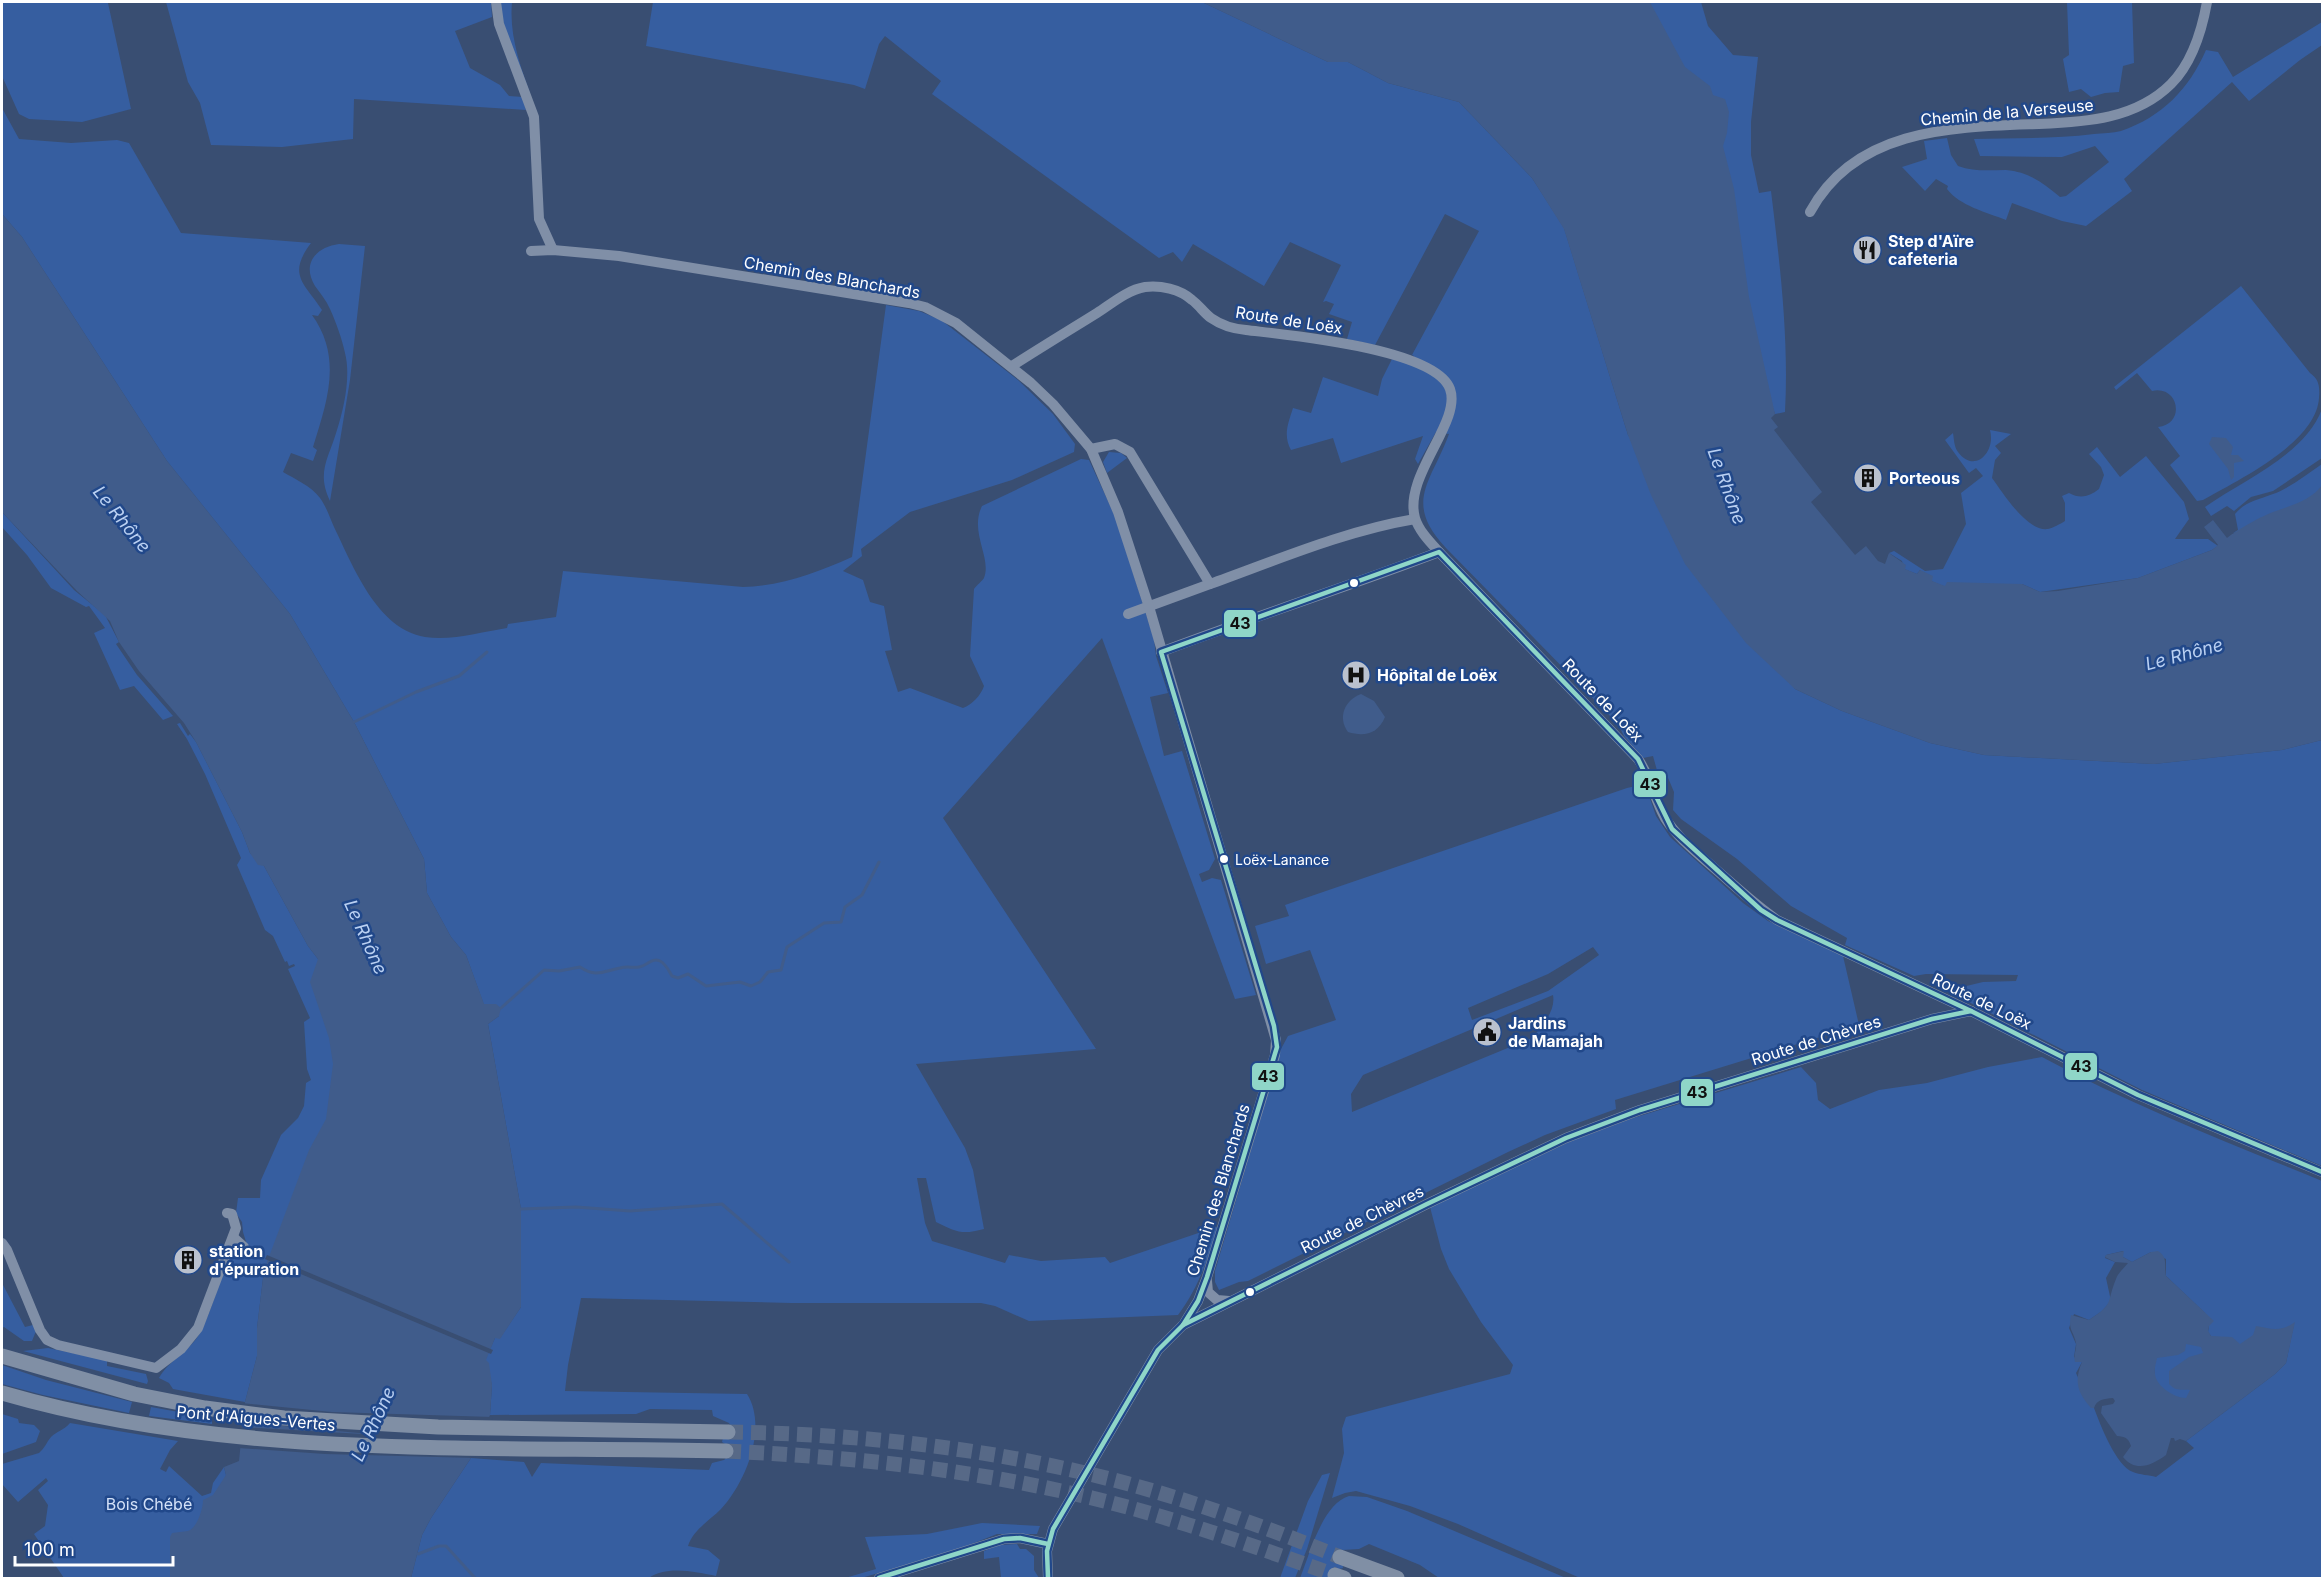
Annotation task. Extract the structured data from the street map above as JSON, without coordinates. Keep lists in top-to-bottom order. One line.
{"streets":{"highway":["Pont d'Aigues-Vertes"],"street":["Chemin de la Verseuse","Chemin des Blanchards","Route de Loëx","Route de Chèvres"]},"crossings":[["Chemin des Blanchards","Route de Loëx"],["Chemin des Blanchards","Route de Chèvres"],["Route de Loëx","Route de Chèvres"]],"water":["Le Rhône"],"parks":["Bois Chébé"],"places":{"restaurant":["Step d'Aïre cafeteria"],"building":["Porteous","station d'épuration"],"hospital":["Hôpital de Loëx"],"other":["Loëx-Lanance"],"public building":["Jardins de Mamajah"]},"lines":["transit line 43"],"scale_bar":"100 m"}
